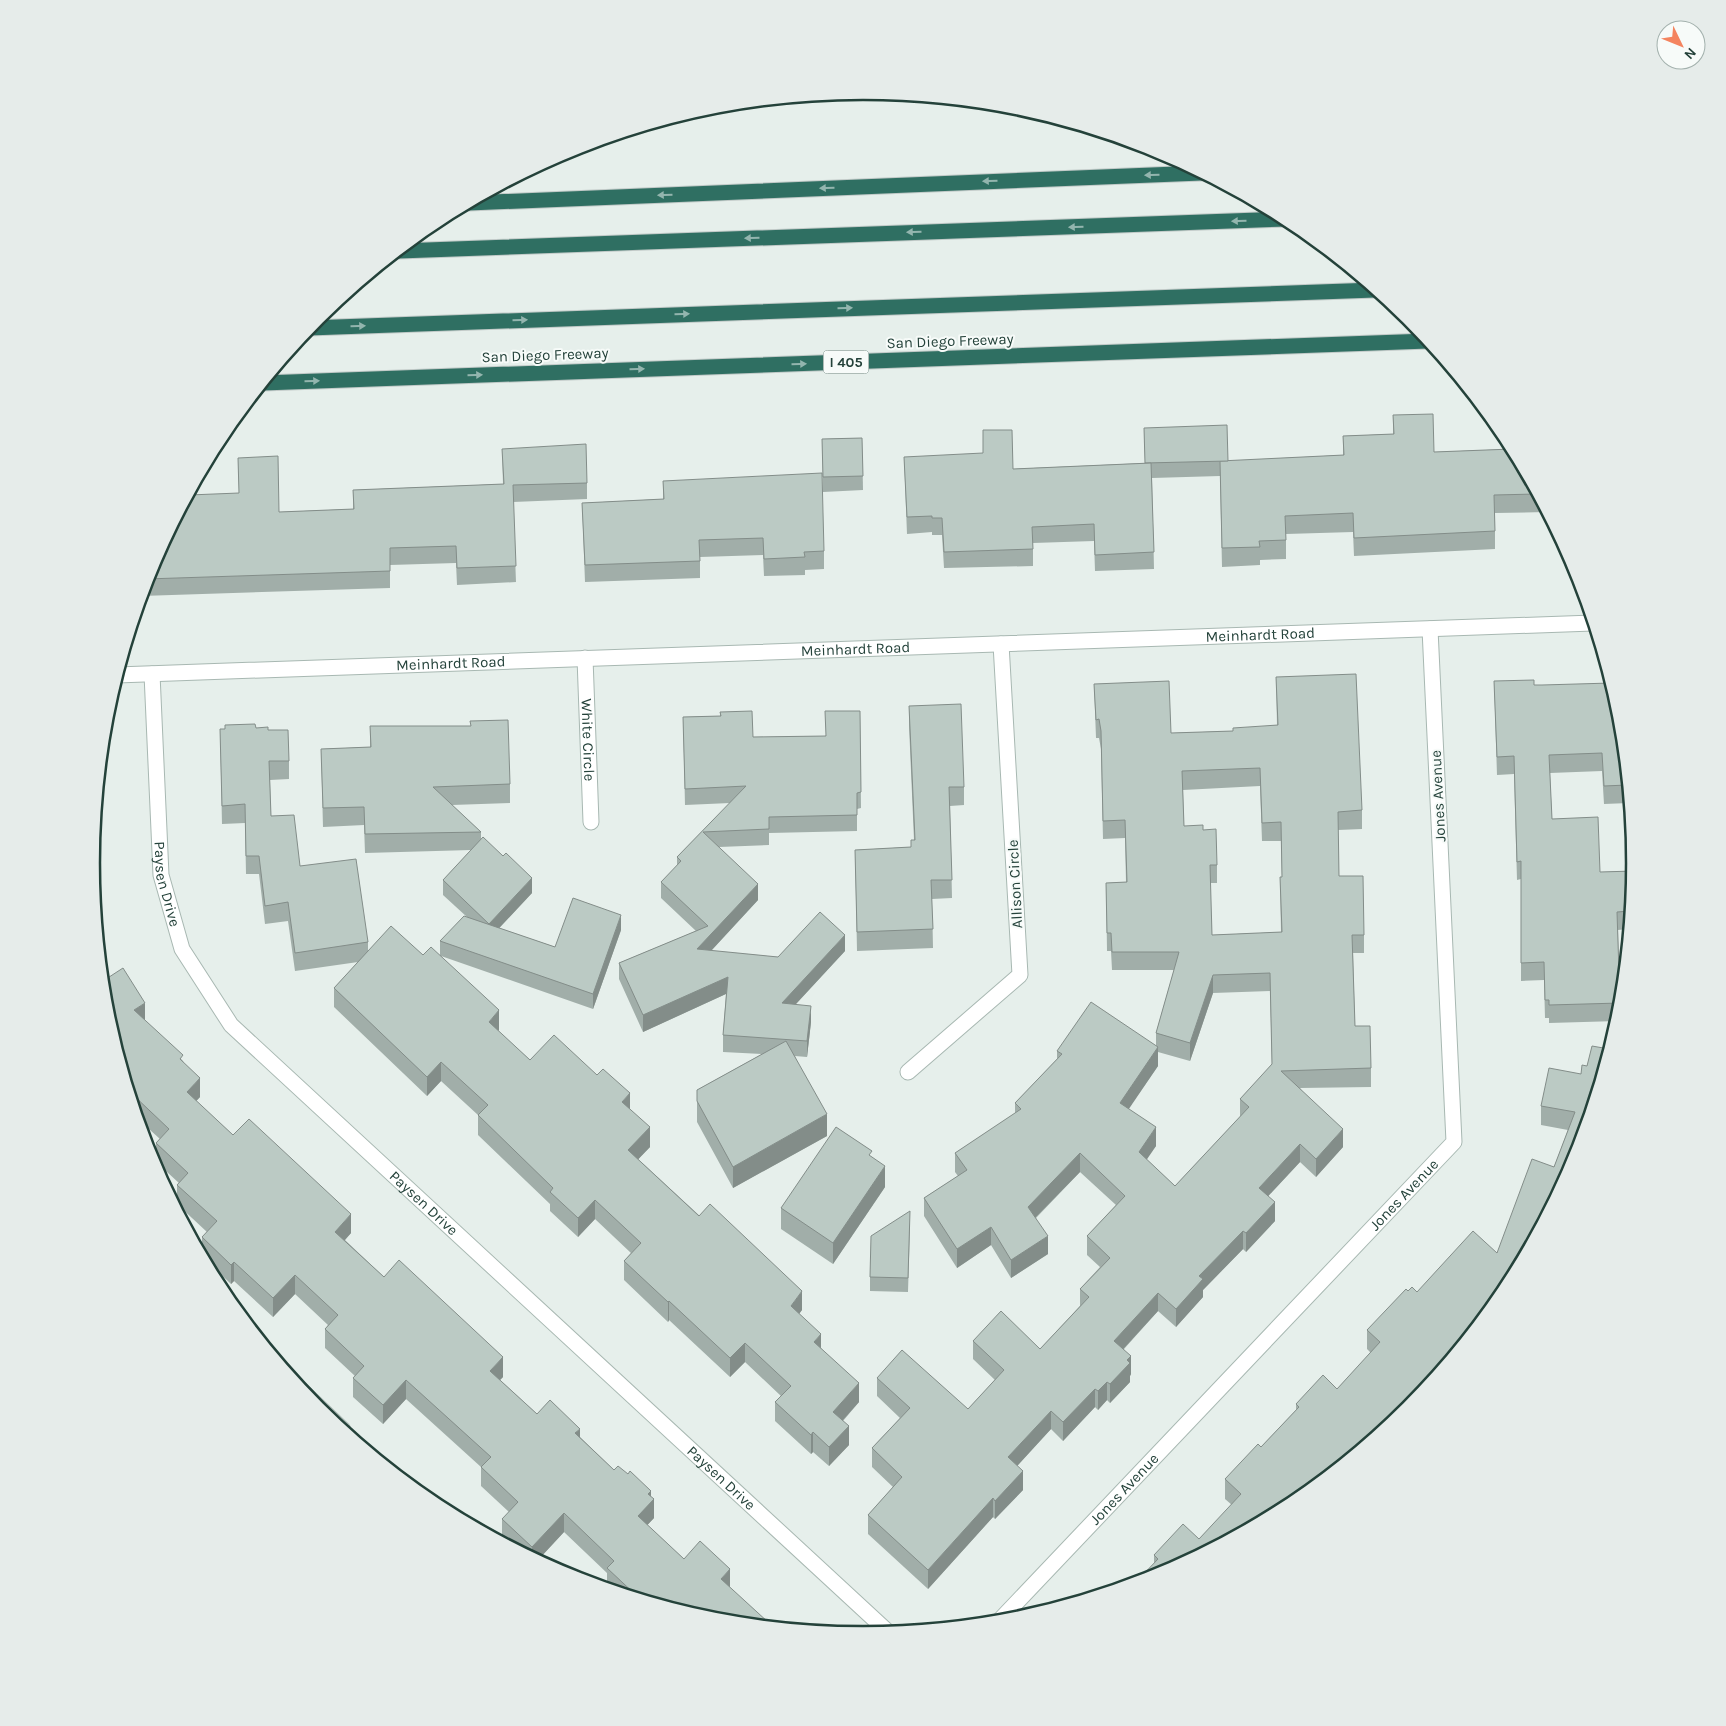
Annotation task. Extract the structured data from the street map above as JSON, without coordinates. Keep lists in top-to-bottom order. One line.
{"streets":{"highway":["San Diego Freeway","I 405"],"street":["Meinhardt Road","White Circle","Jones Avenue","Paysen Drive","Allison Circle"]},"crossings":[["Meinhardt Road","White Circle"],["Meinhardt Road","Jones Avenue"],["Meinhardt Road","Paysen Drive"],["Meinhardt Road","Allison Circle"]],"north":"bottom right"}
